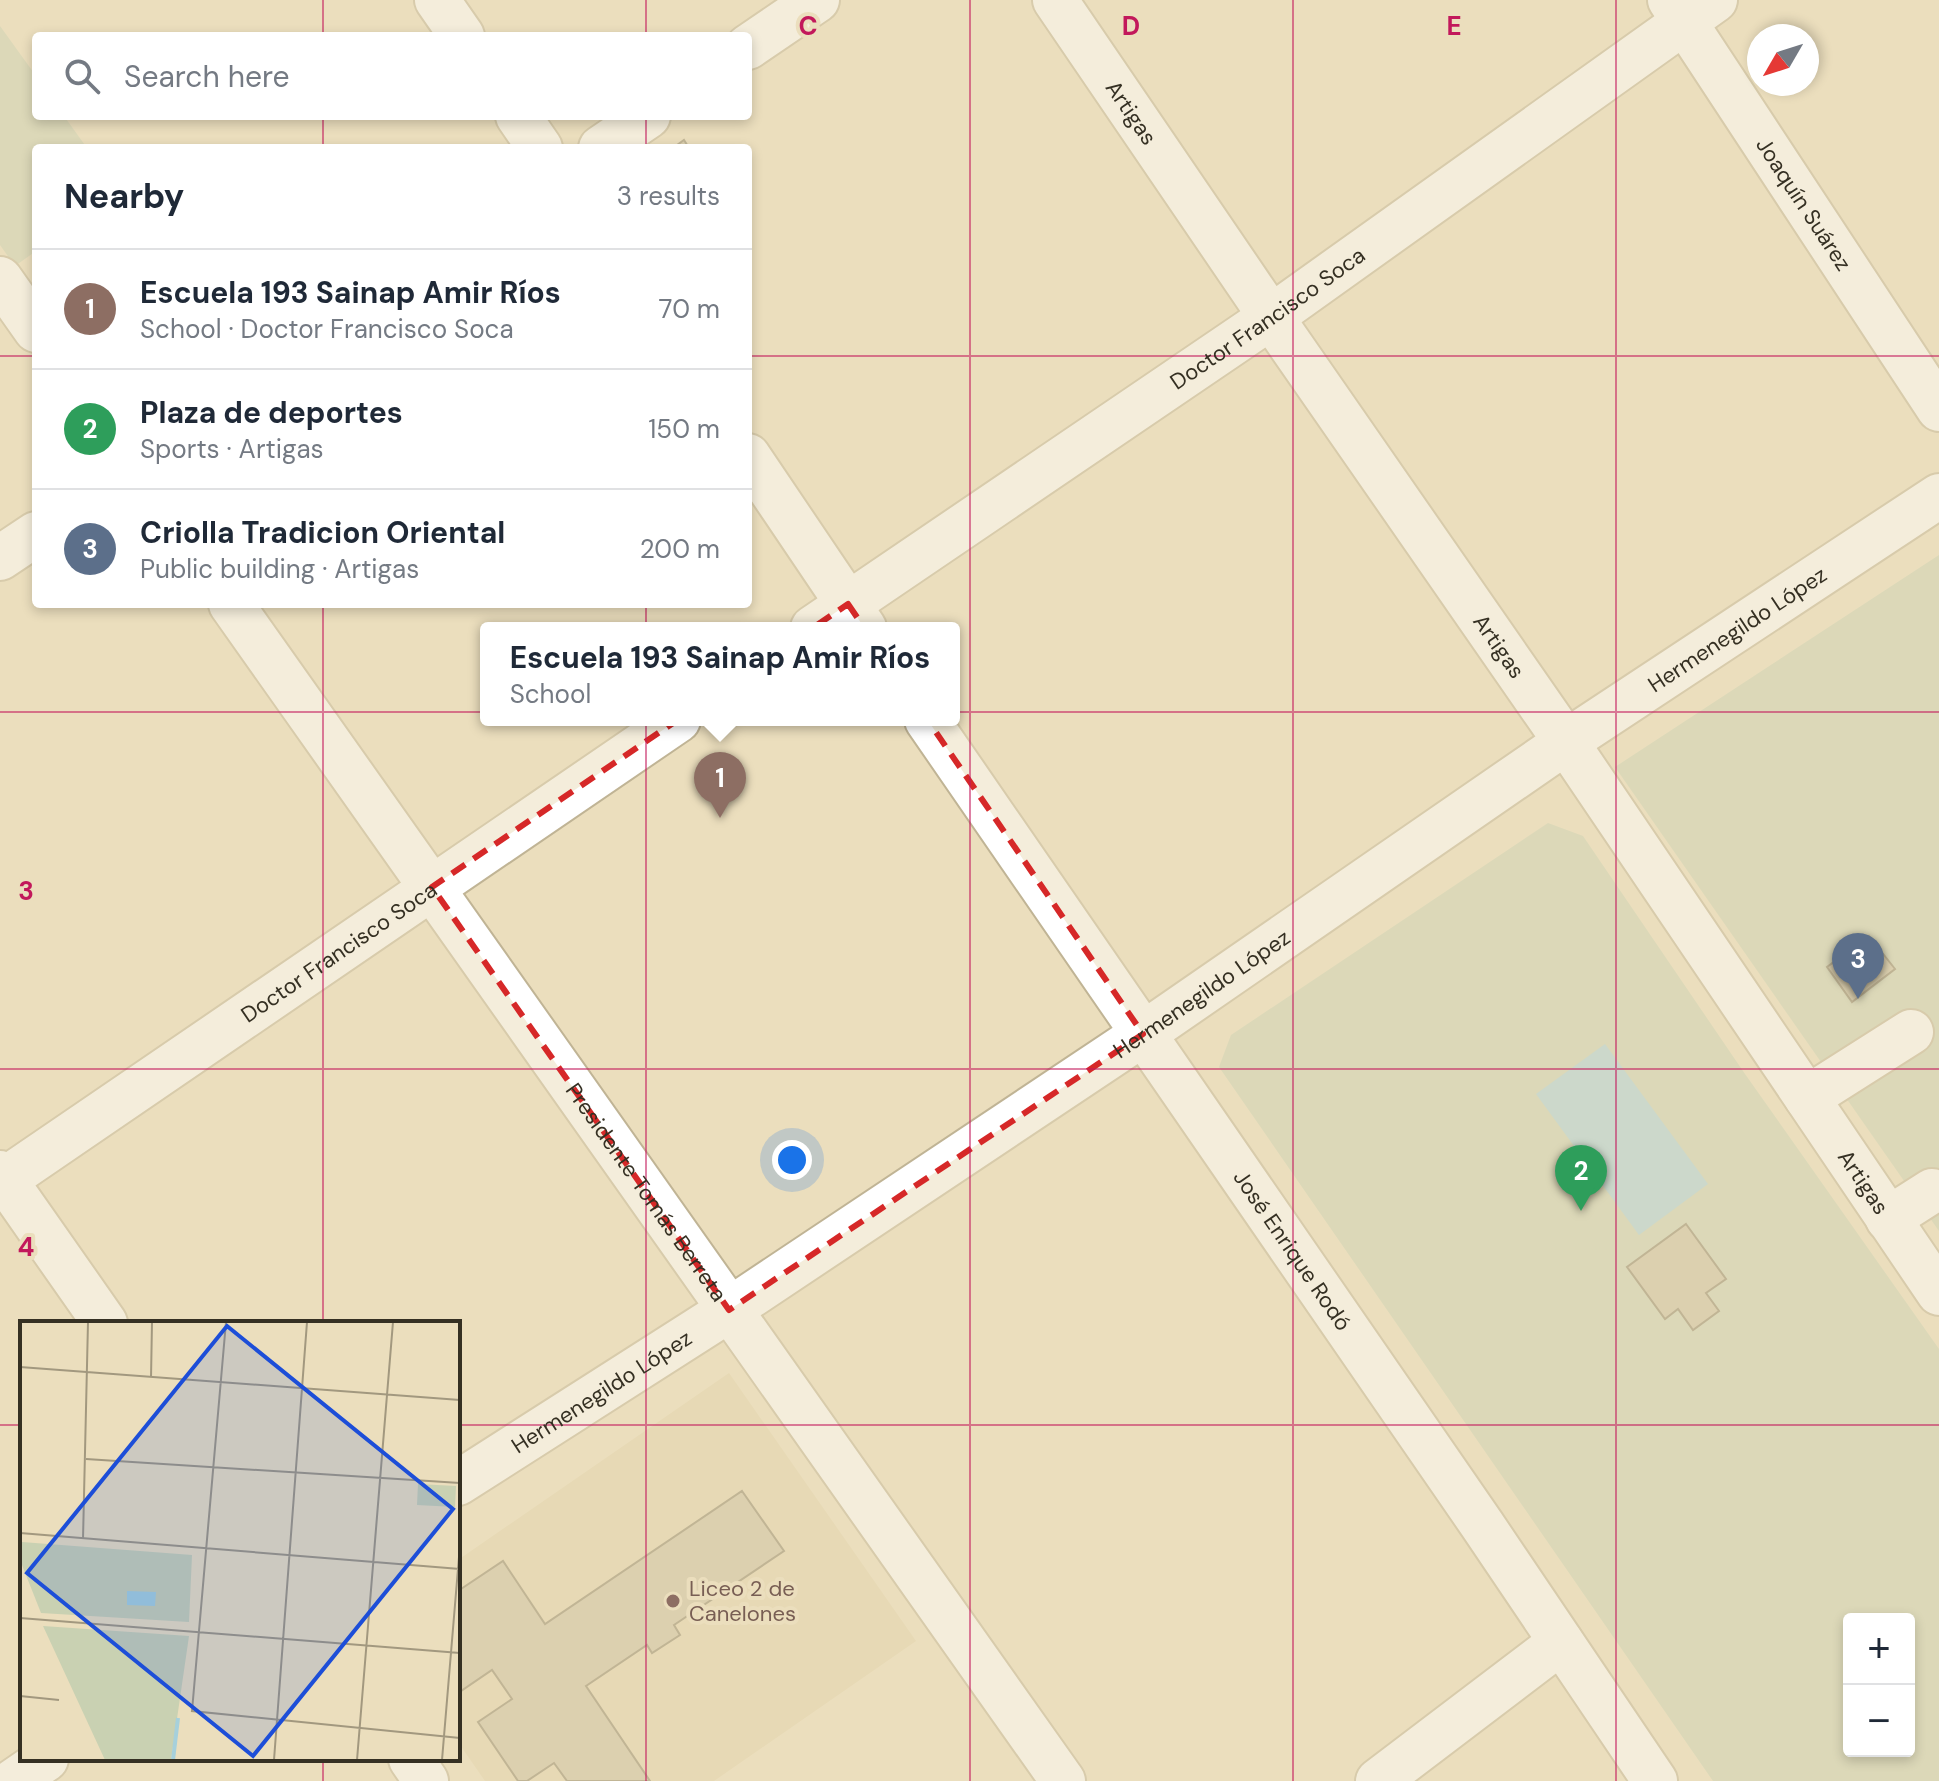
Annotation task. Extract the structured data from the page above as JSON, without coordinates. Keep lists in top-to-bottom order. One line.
{"streets":{"main road":["Artigas","Joaquín Suárez","Doctor Francisco Soca","Hermenegildo López","Presidente Tomás Berreta","José Enrique Rodó"]},"crossings":[["Artigas","Doctor Francisco Soca"],["Artigas","Hermenegildo López"],["Joaquín Suárez","Doctor Francisco Soca"],["Doctor Francisco Soca","Presidente Tomás Berreta"],["Hermenegildo López","Presidente Tomás Berreta"],["Hermenegildo López","José Enrique Rodó"]],"places":["Liceo 2 de Canelones"],"north":"bottom left","page":{"search":"Search here","heading":["Nearby","3 results"],"list":[{"mark":"1","name":"Escuela 193 Sainap Amir Ríos","note":"School · Doctor Francisco Soca","value":"70 m"},{"mark":"2","name":"Plaza de deportes","note":"Sports · Artigas","value":"150 m"},{"mark":"3","name":"Criolla Tradicion Oriental","note":"Public building · Artigas","value":"200 m"}],"popup":["Escuela 193 Sainap Amir Ríos","School"],"pins":["1","3","2"],"map_buttons":["+","−"]},"grid":{"columns":["C","D","E"],"rows":["3","4"]}}
